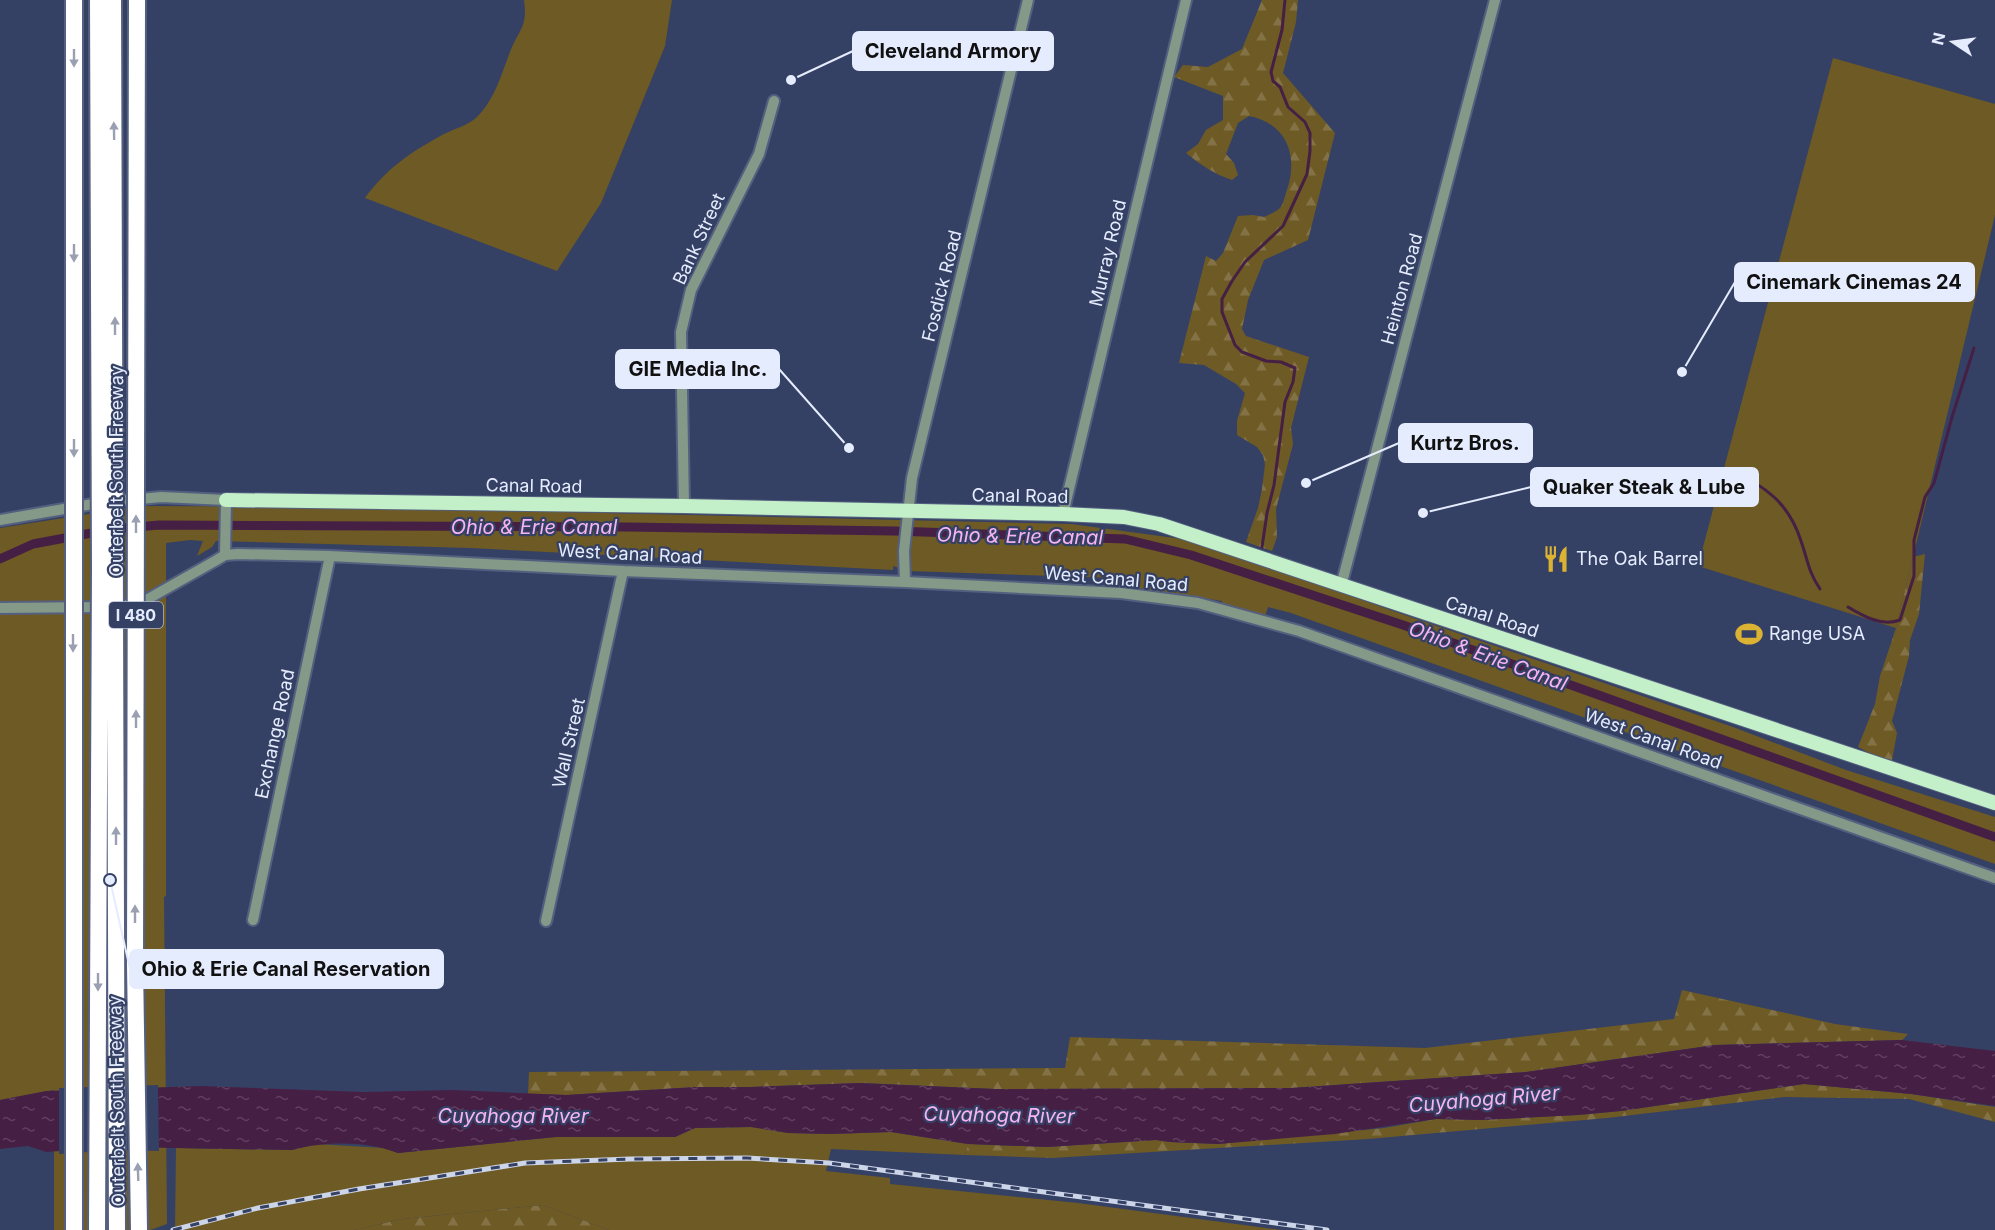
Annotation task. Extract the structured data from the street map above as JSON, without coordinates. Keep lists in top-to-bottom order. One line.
{"streets":{"highway":["Outerbelt South Freeway","I 480"],"main road":["Canal Road"],"street":["Bank Street","Murray Road","Fosdick Road","Heinton Road","West Canal Road","Exchange Road","Wall Street"]},"crossings":[["Bank Street","Canal Road"],["Murray Road","Canal Road"],["Fosdick Road","Canal Road"],["Fosdick Road","West Canal Road"],["Heinton Road","Canal Road"],["West Canal Road","Exchange Road"],["West Canal Road","Wall Street"]],"water":["Ohio & Erie Canal","Cuyahoga River"],"places":{"other":["Cleveland Armory","Cinemark Cinemas 24","GIE Media Inc.","Kurtz Bros.","Quaker Steak & Lube","Ohio & Erie Canal Reservation"],"restaurant":["The Oak Barrel"],"sports":["Range USA"]},"north":"left"}
